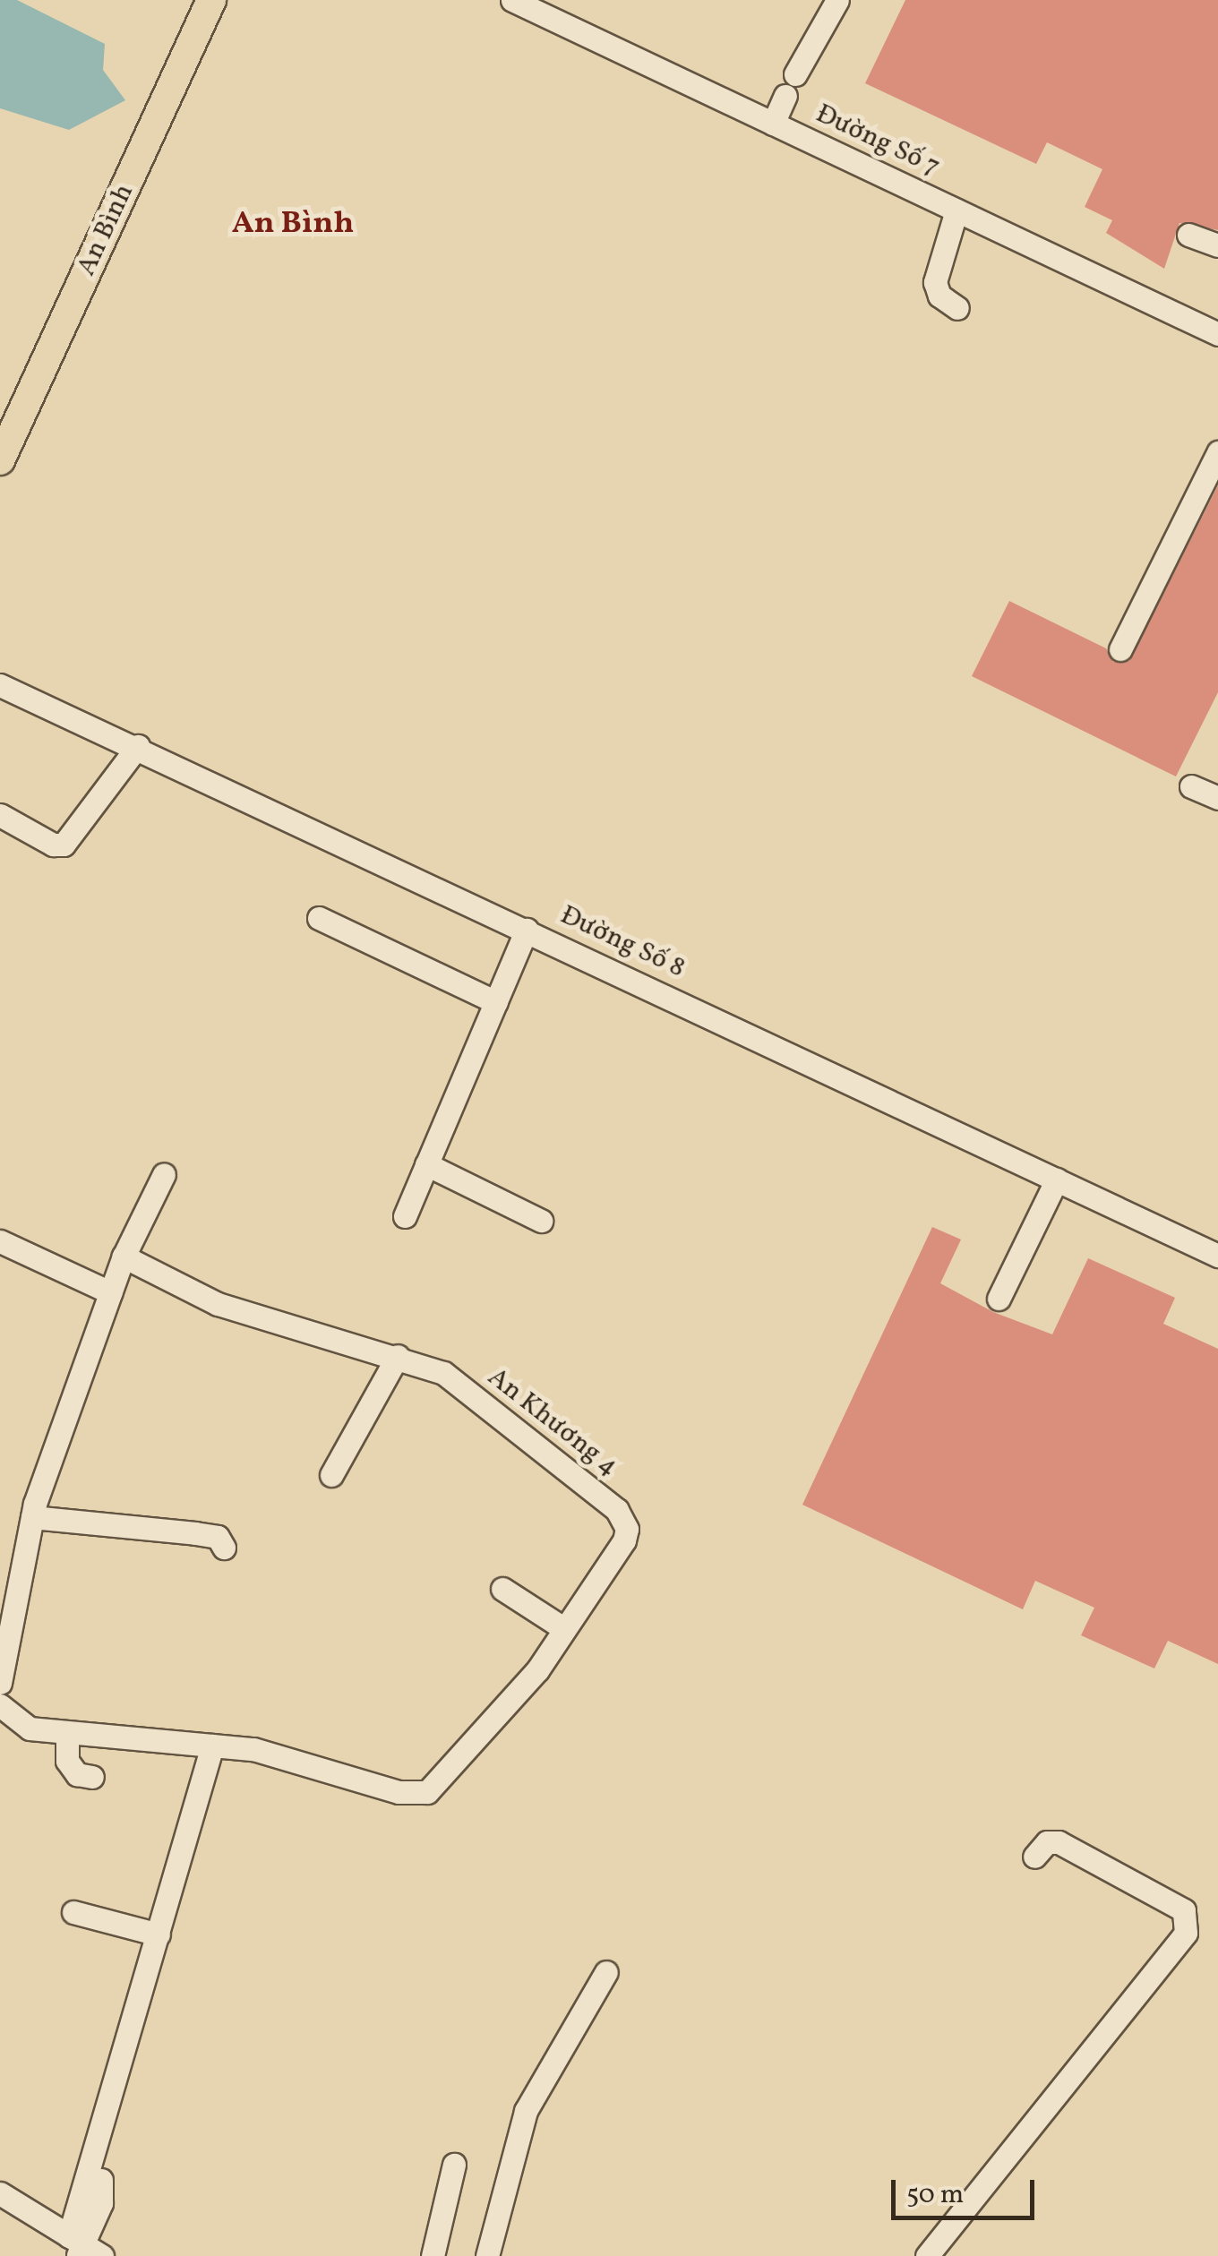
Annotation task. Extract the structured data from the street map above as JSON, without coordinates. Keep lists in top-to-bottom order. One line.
{"streets":{"main road":["An Bình"],"street":["Đường Số 7","Đường Số 8","An Khương 4"]},"districts":["An Bình"],"scale_bar":"50 m"}
